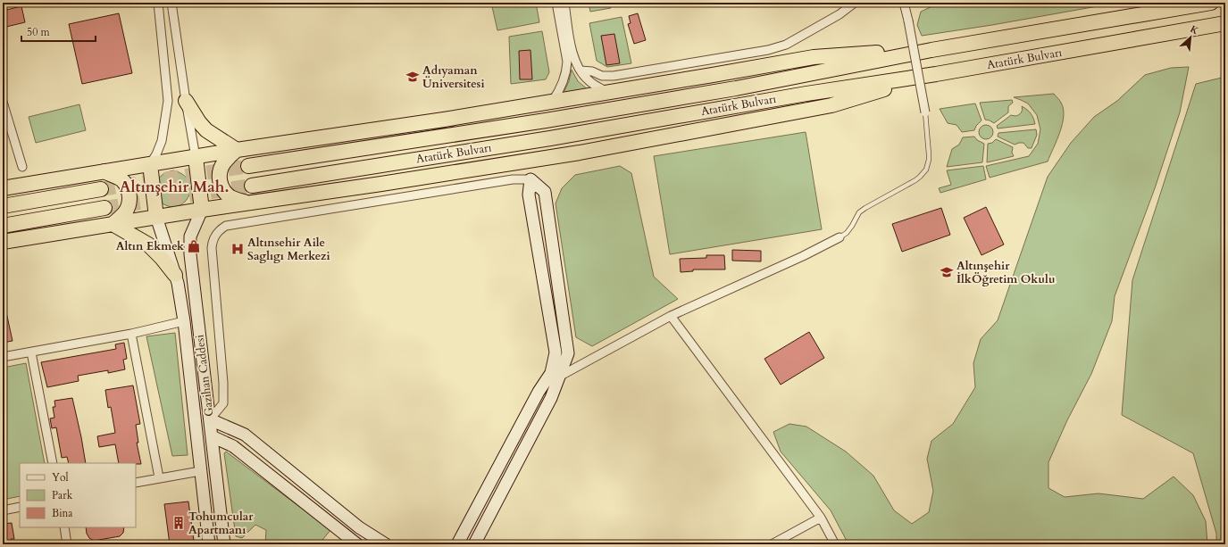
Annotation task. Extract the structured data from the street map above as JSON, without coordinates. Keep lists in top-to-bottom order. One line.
{"streets":{"highway":["Atatürk Bulvarı"],"street":["Gazihan Caddesi"]},"districts":["Altınşehir Mah."],"places":{"school or university":["Adıyaman Üniversitesi","Altınşehir İlkÖğretim Okulu"],"shop":["Altın Ekmek"],"hospital":["Altınsehir Aile Saglıgı Merkezi"],"building":["Tohumcular Apartmanı"]},"legend":["Yol","Park","Bina"],"scale_bar":"50 m","north":"top right"}
